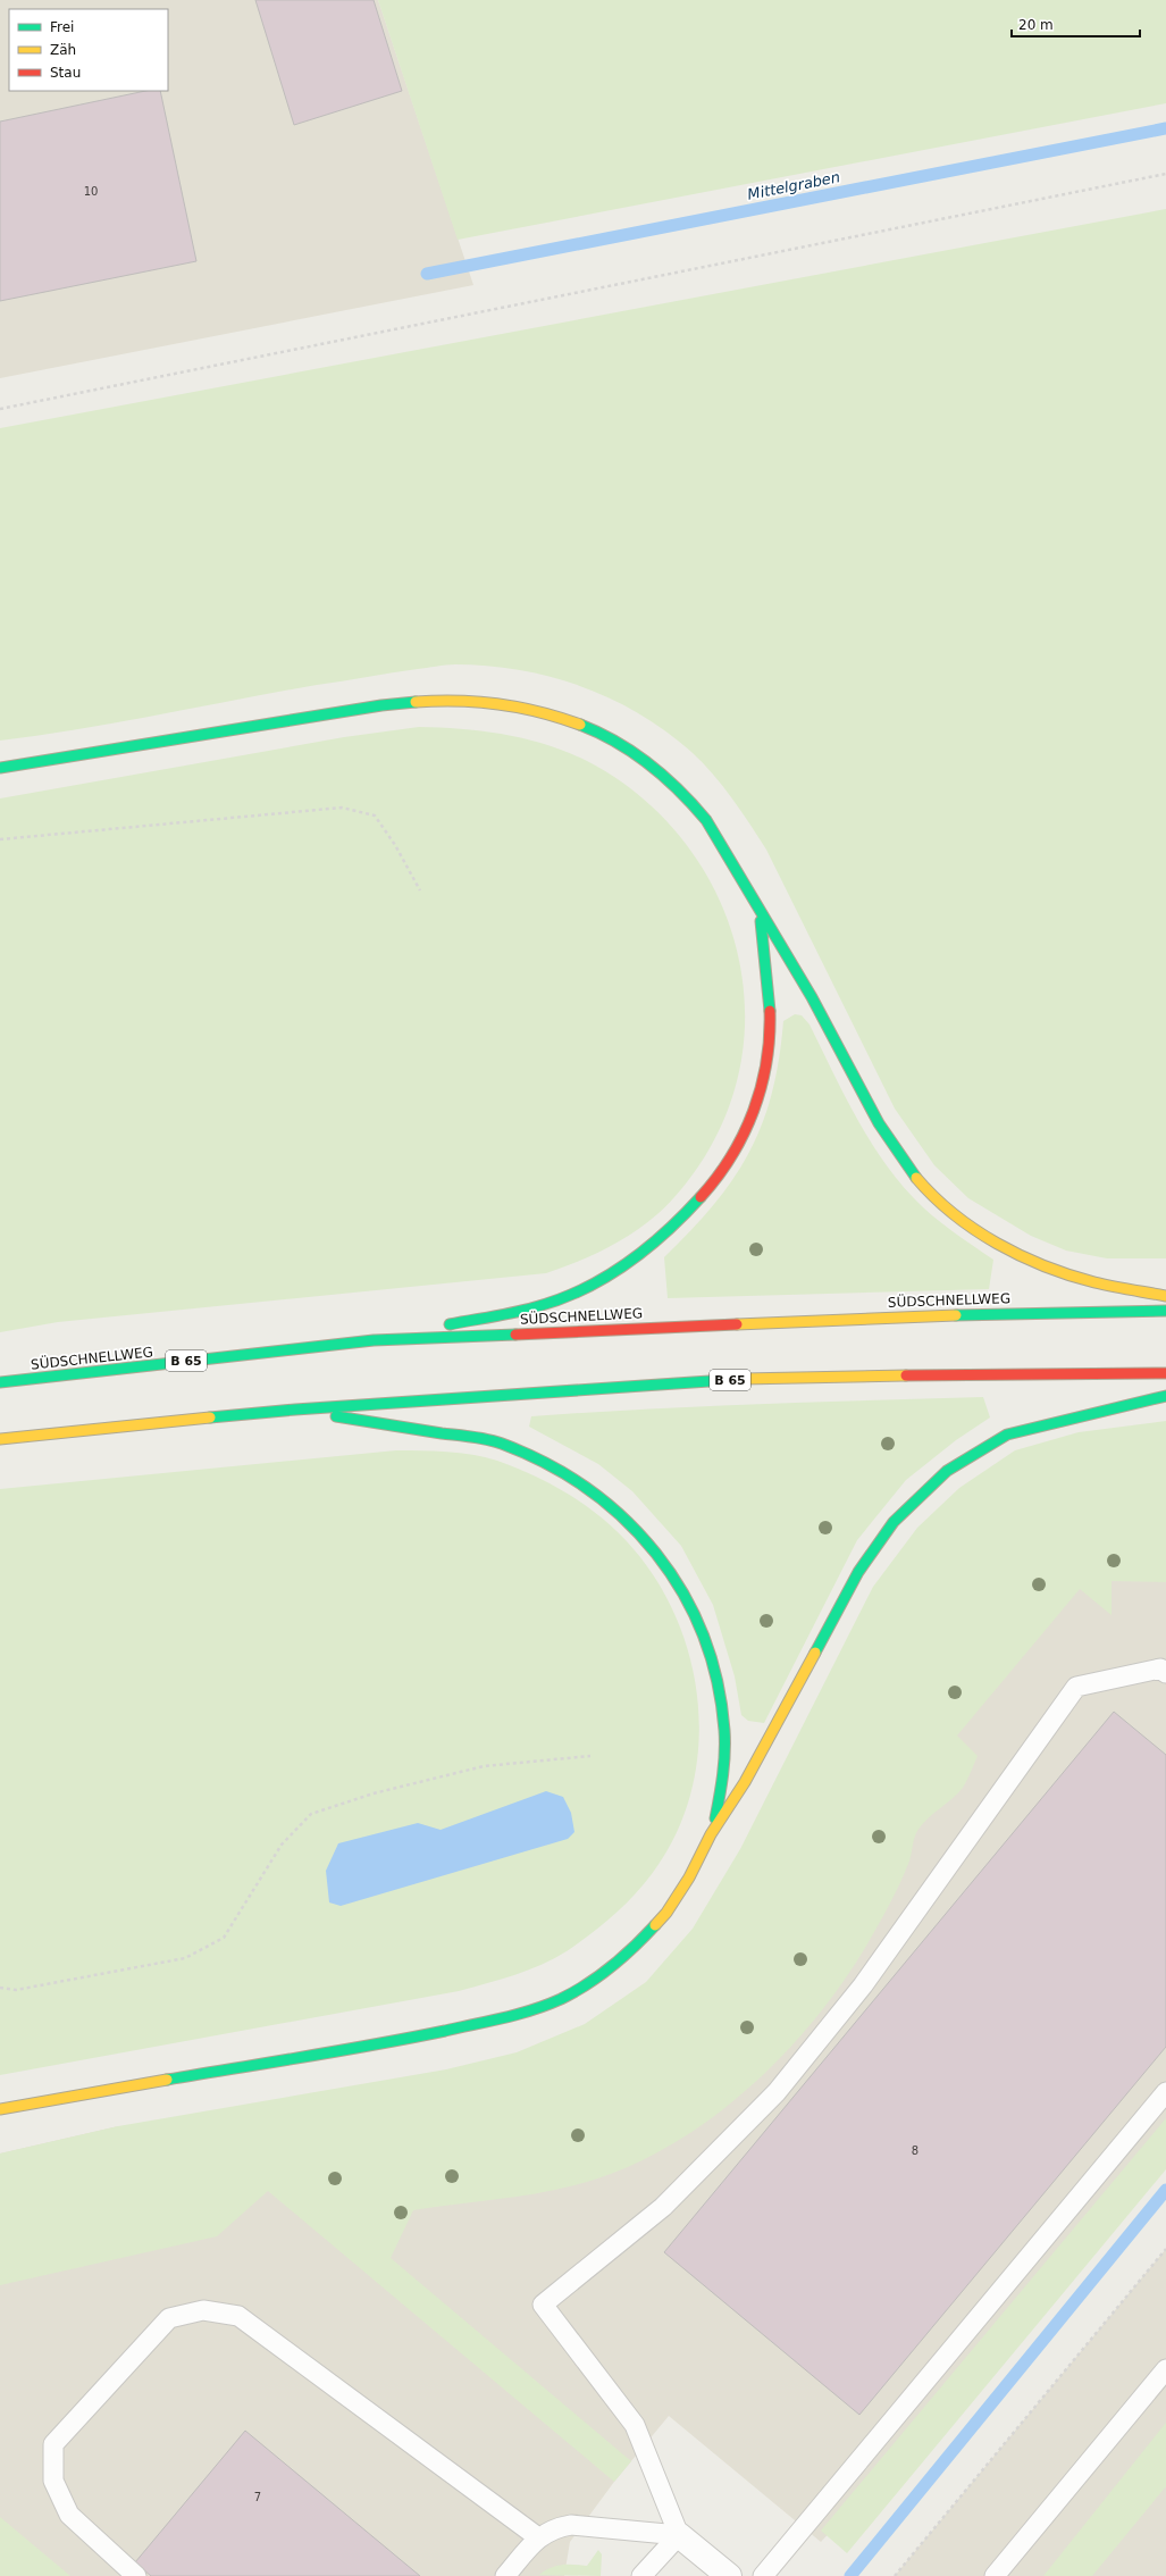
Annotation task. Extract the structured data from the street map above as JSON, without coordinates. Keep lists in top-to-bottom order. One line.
{"streets":{"highway":["SÜDSCHNELLWEG","B 65"]},"water":["Mittelgraben"],"house_numbers":["10","8","7"],"legend":["Frei","Zäh","Stau"],"scale_bar":"20 m"}
